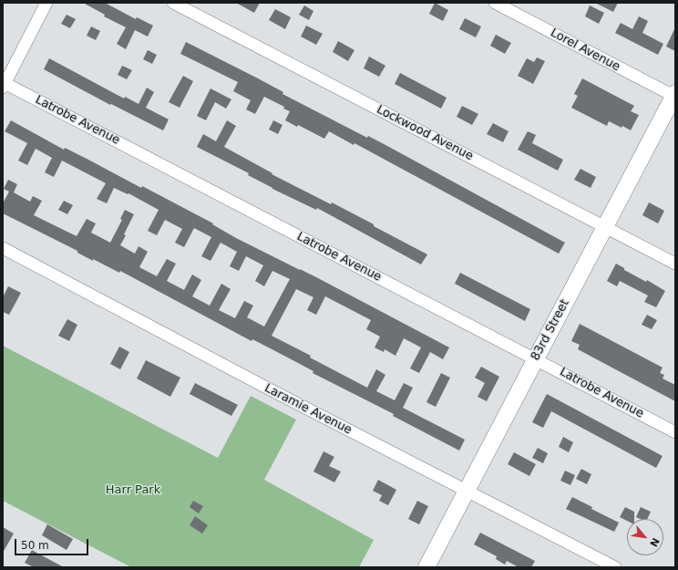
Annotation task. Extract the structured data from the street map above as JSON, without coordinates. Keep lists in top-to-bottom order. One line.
{"streets":{"street":["Lorel Avenue","Latrobe Avenue","Lockwood Avenue","83rd Street","Laramie Avenue"]},"crossings":[["Lorel Avenue","83rd Street"],["Latrobe Avenue","83rd Street"],["Lockwood Avenue","83rd Street"],["83rd Street","Laramie Avenue"]],"parks":["Harr Park"],"scale_bar":"50 m","north":"bottom right"}
